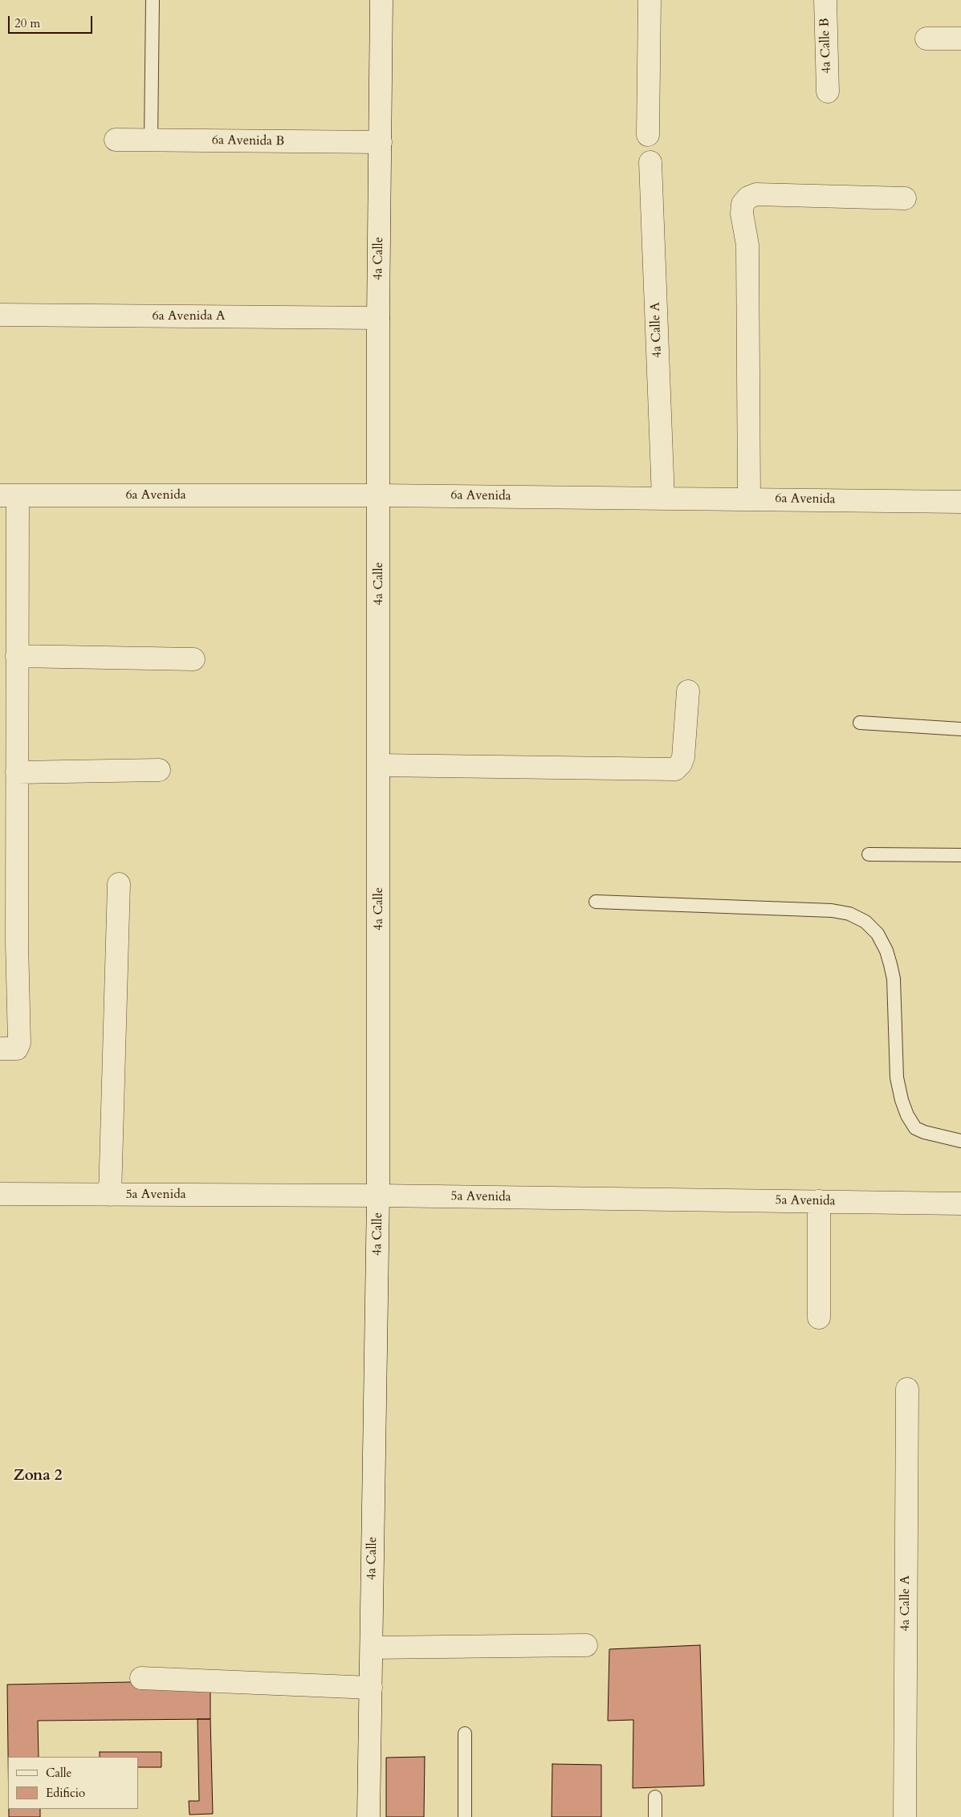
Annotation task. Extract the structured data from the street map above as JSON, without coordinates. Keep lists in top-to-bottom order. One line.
{"streets":{"street":["4a Calle B","6a Avenida B","4a Calle","6a Avenida A","4a Calle A","6a Avenida","5a Avenida"]},"crossings":[["6a Avenida B","4a Calle"],["4a Calle","6a Avenida A"],["4a Calle","6a Avenida"],["4a Calle","5a Avenida"],["4a Calle A","6a Avenida"]],"districts":["Zona 2"],"legend":["Calle","Edificio"],"scale_bar":"20 m"}
